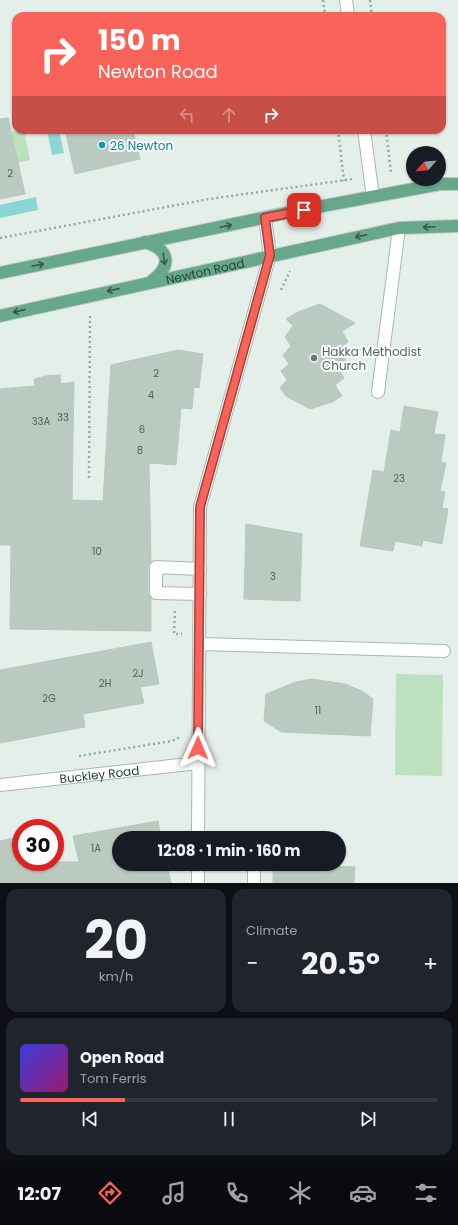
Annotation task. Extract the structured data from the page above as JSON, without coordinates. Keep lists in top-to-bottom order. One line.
{"streets":{"main road":["Newton Road"],"street":["Buckley Road"]},"places":["26 Newton","Hakka Methodist Church"],"house_numbers":["2","2","4","33","33A","6","8","23","10","3","2J","2H","2G","11","1A"],"north":"bottom left","page":{"turn":["150 m","Newton Road"],"limit":"30","trip":"12:08 · 1 min · 160 m","tile":[["20","km/h"],"Climate"],"heat":["−","20.5°","+"],"song":["Open Road","Tom Ferris"],"tabs":"12:07"}}
